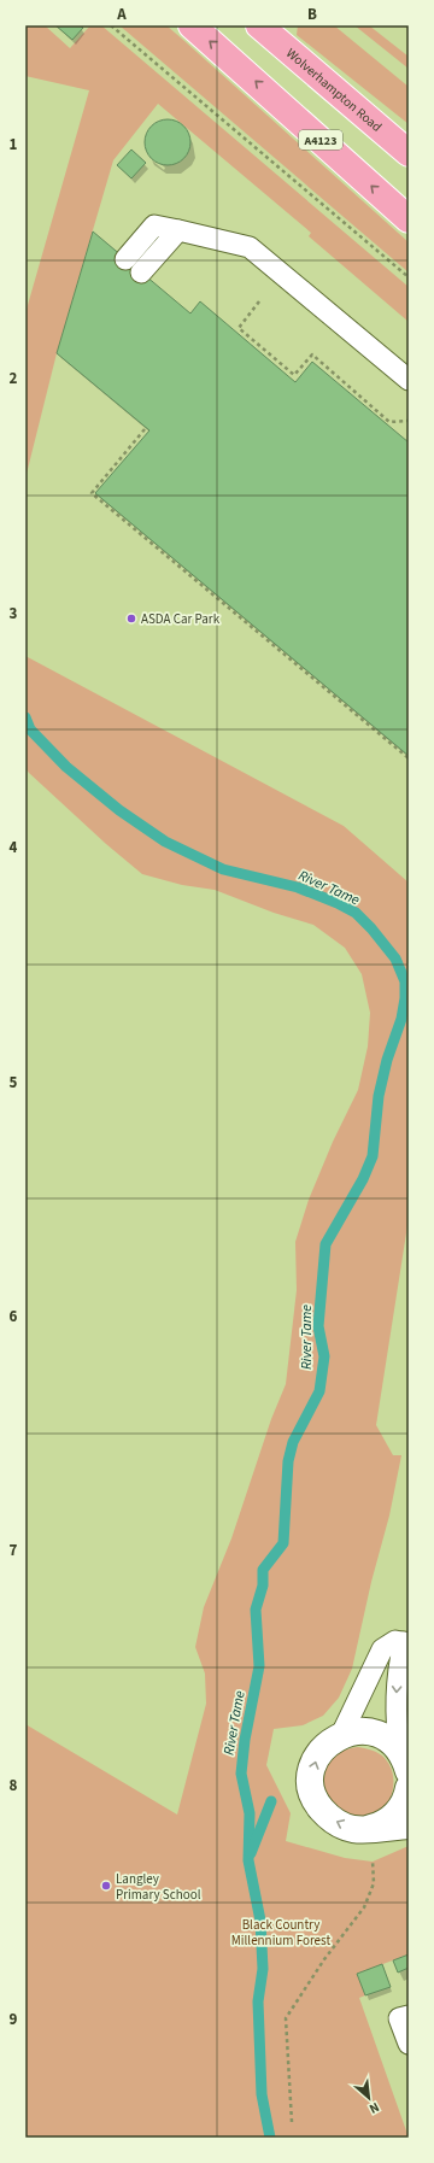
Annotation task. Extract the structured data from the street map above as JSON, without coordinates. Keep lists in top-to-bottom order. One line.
{"streets":{"highway":["Wolverhampton Road","A4123"]},"water":["River Tame"],"parks":["Black Country Millennium Forest"],"places":["ASDA Car Park","Langley Primary School"],"north":"bottom right","grid":{"columns":["A","B"],"rows":["1","2","3","4","5","6","7","8","9"]}}
